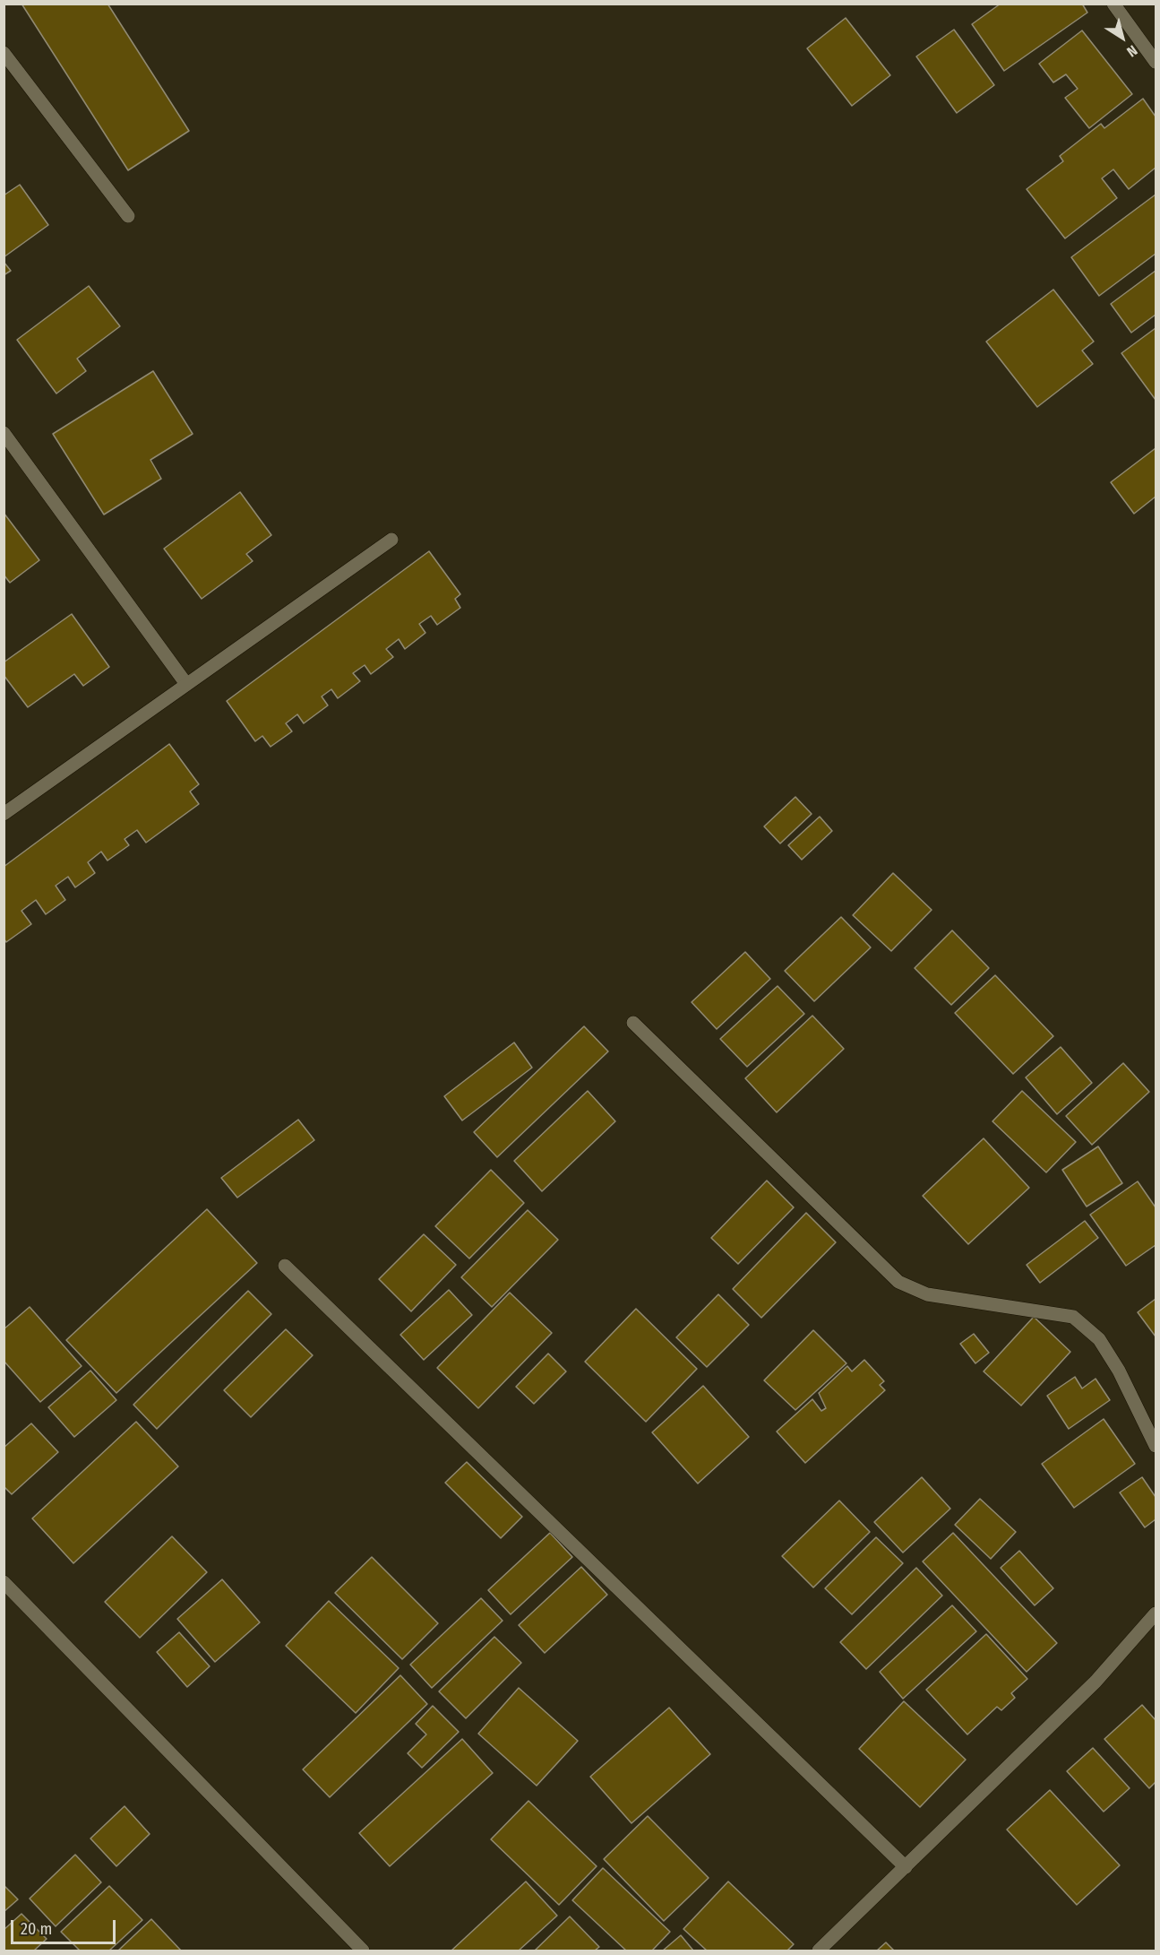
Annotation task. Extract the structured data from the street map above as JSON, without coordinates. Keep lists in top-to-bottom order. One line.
{"scale_bar":"20 m","north":"bottom right"}
